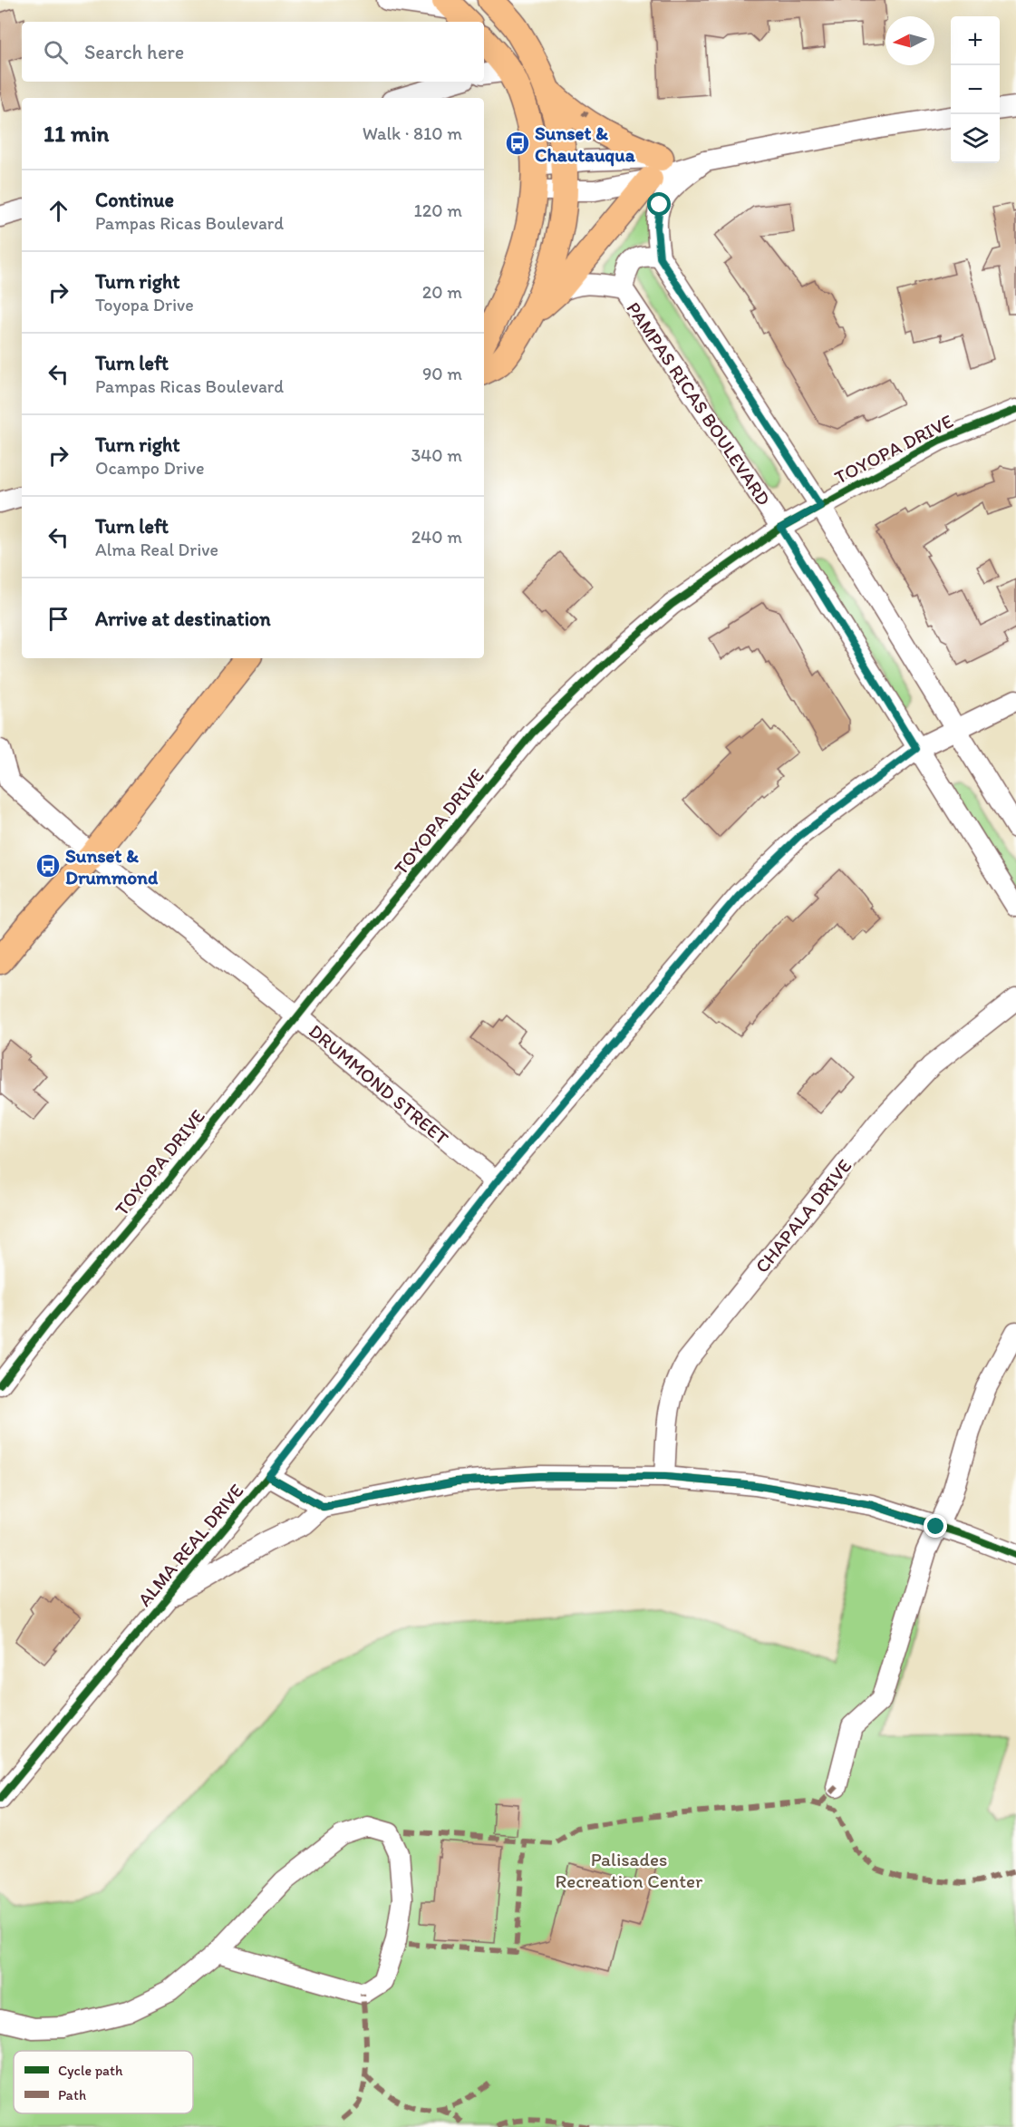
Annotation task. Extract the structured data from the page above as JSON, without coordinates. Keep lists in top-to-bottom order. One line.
{"streets":{"street":["PAMPAS RICAS BOULEVARD","TOYOPA DRIVE","DRUMMOND STREET","CHAPALA DRIVE","ALMA REAL DRIVE"]},"crossings":[["PAMPAS RICAS BOULEVARD","TOYOPA DRIVE"],["TOYOPA DRIVE","DRUMMOND STREET"]],"parks":["Palisades Recreation Center"],"places":{"bus stop":["Sunset & Chautauqua","Sunset & Drummond"]},"legend":["Cycle path","Path"],"north":"left","page":{"map_buttons":["+","−"],"search":"Search here","heading":["11 min","Walk · 810 m"],"list":[["Continue","Pampas Ricas Boulevard","120 m"],["Turn right","Toyopa Drive","20 m"],["Turn left","Pampas Ricas Boulevard","90 m"],["Turn right","Ocampo Drive","340 m"],["Turn left","Alma Real Drive","240 m"],"Arrive at destination"]}}
